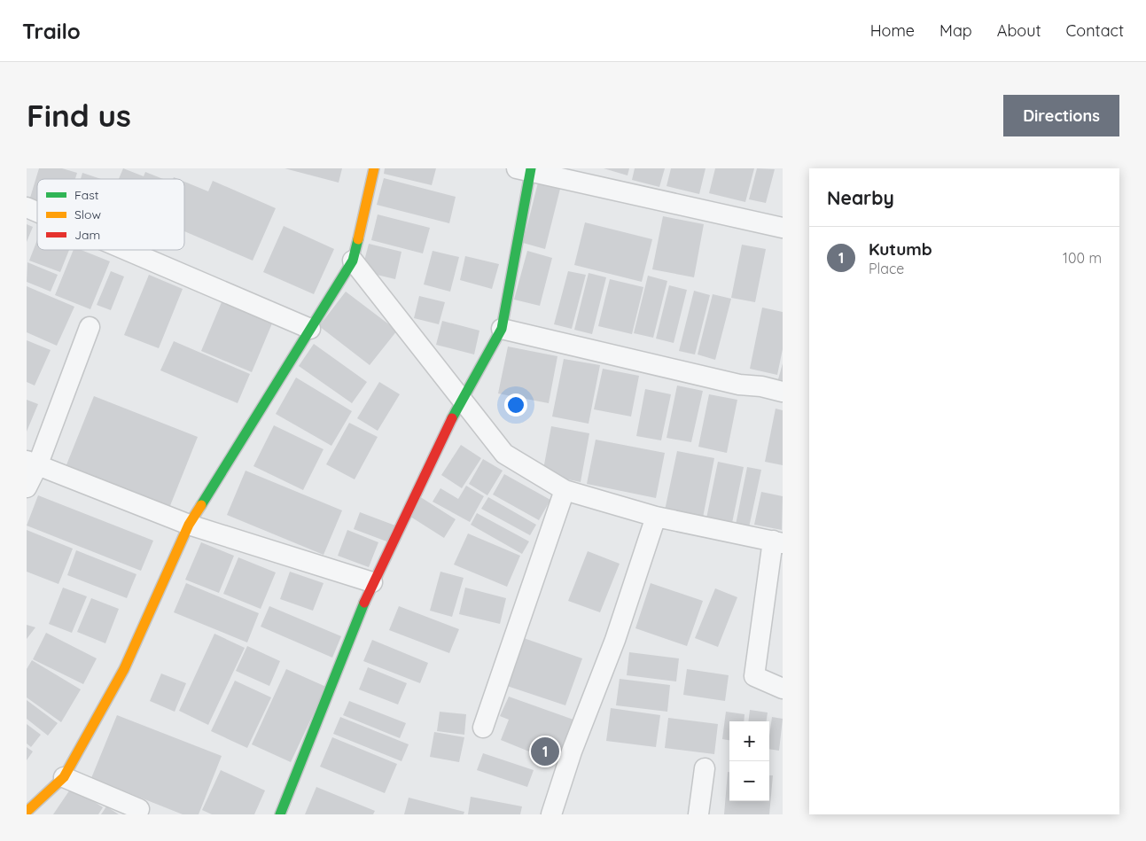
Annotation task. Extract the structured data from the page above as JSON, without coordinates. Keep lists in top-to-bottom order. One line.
{"legend":["Fast","Slow","Jam"],"page":{"header":"Trailo","nav":["Home","Map","About","Contact"],"buttons":"Directions","title":"Find us","heading":"Nearby","list":[{"mark":"1","name":"Kutumb","note":"Place","value":"100 m"}],"map_buttons":["+","−"],"pins":"1"}}
